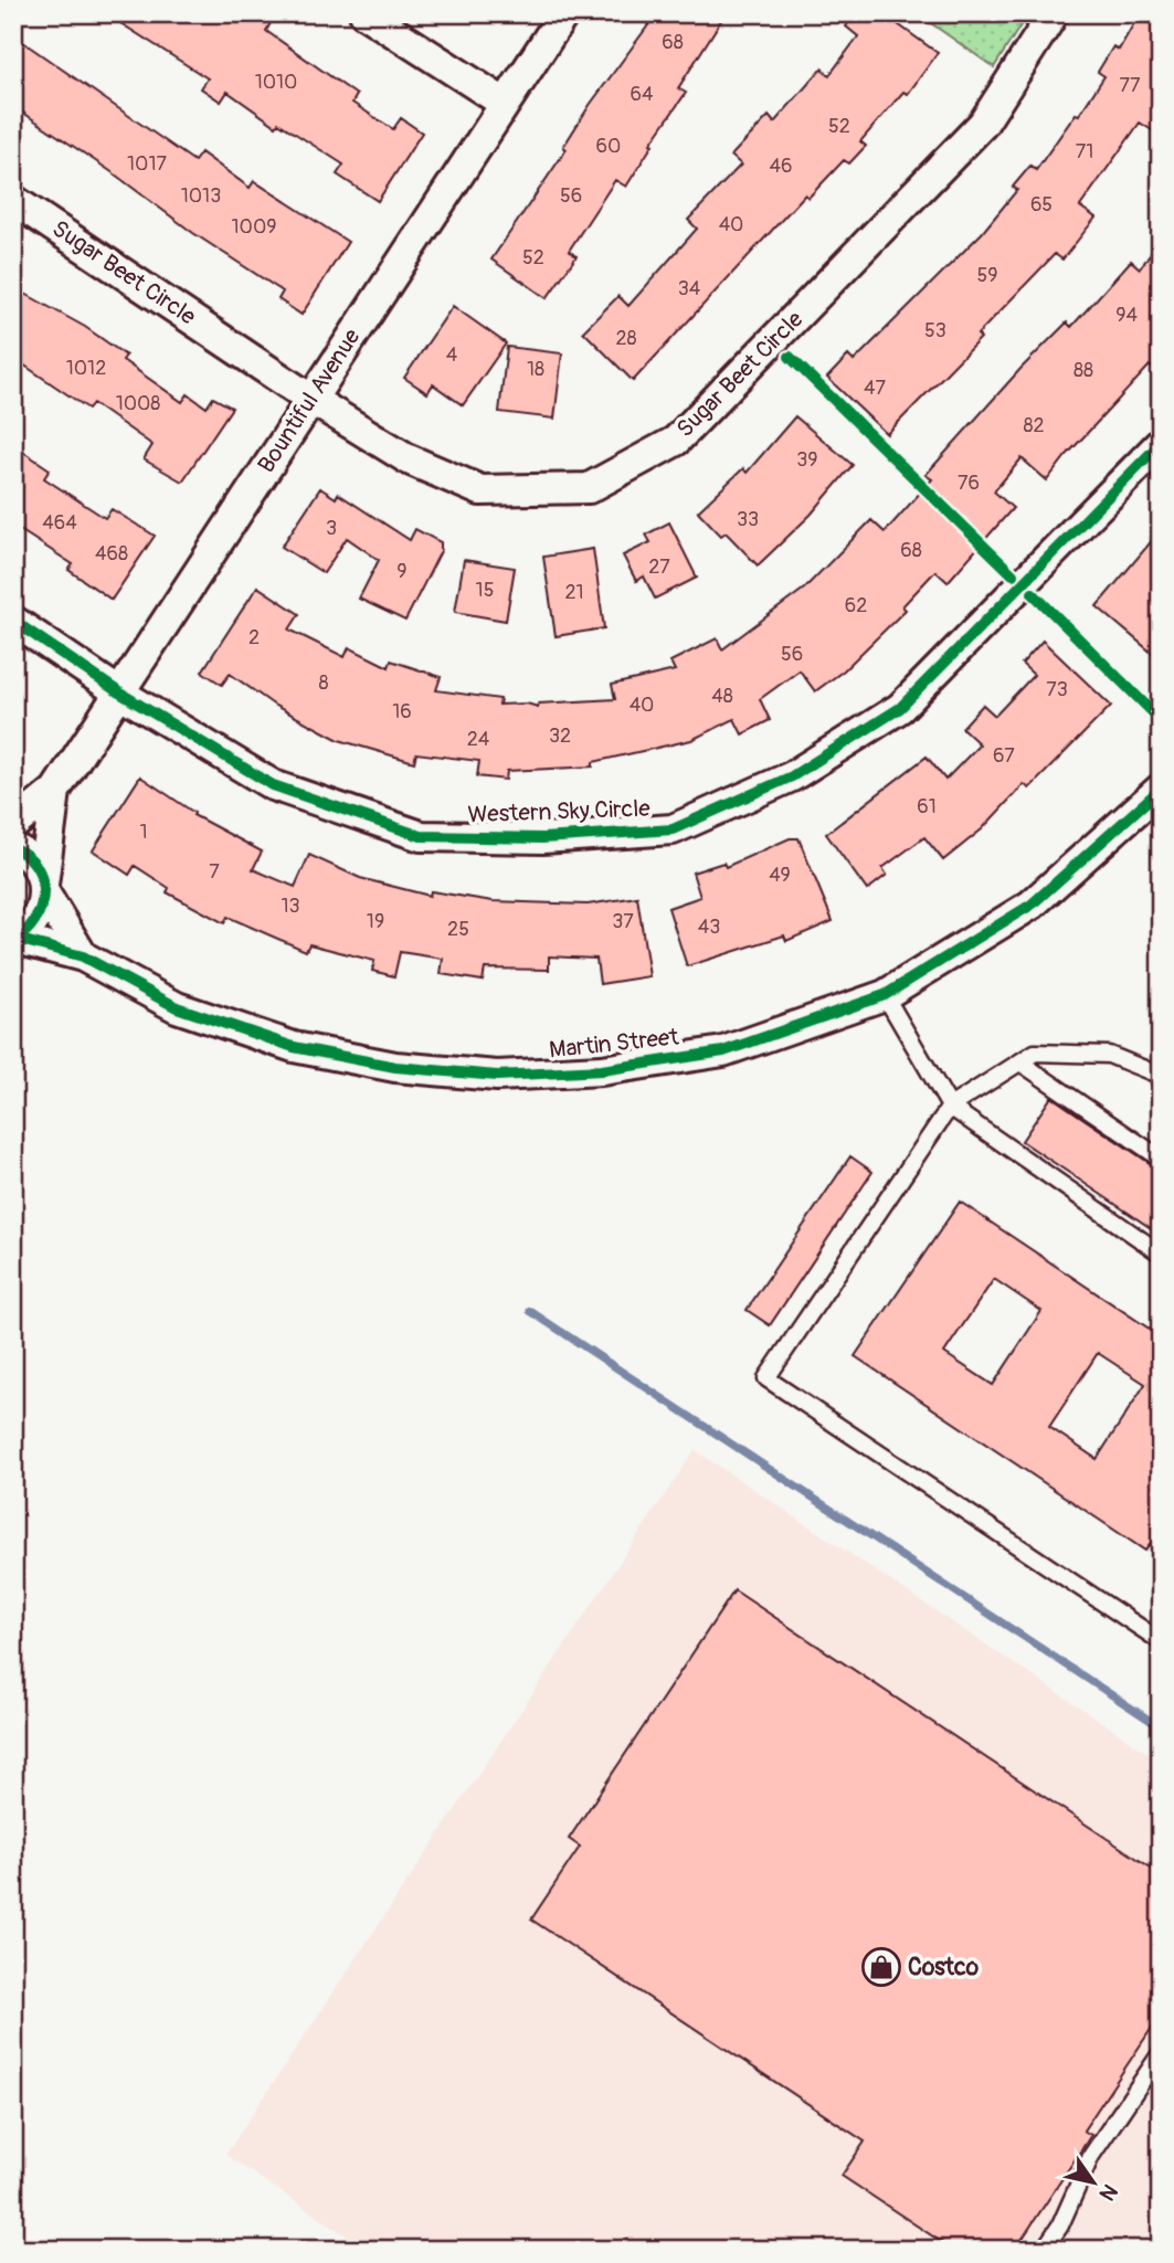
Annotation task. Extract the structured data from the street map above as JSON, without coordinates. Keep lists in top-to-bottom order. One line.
{"streets":{"street":["Sugar Beet Circle","Bountiful Avenue","Western Sky Circle","Martin Street"]},"crossings":[["Sugar Beet Circle","Bountiful Avenue"],["Bountiful Avenue","Western Sky Circle"],["Bountiful Avenue","Martin Street"]],"places":{"shop":["Costco"]},"house_numbers":["68","1010","77","64","52","60","71","1017","46","1013","56","65","40","1009","52","59","34","94","53","28","4","1012","18","88","47","1008","82","39","76","33","464","3","68","468","27","9","15","21","62","2","56","8","73","48","40","16","32","24","67","61","1","7","49","13","19","37","43","25"],"north":"bottom right"}
